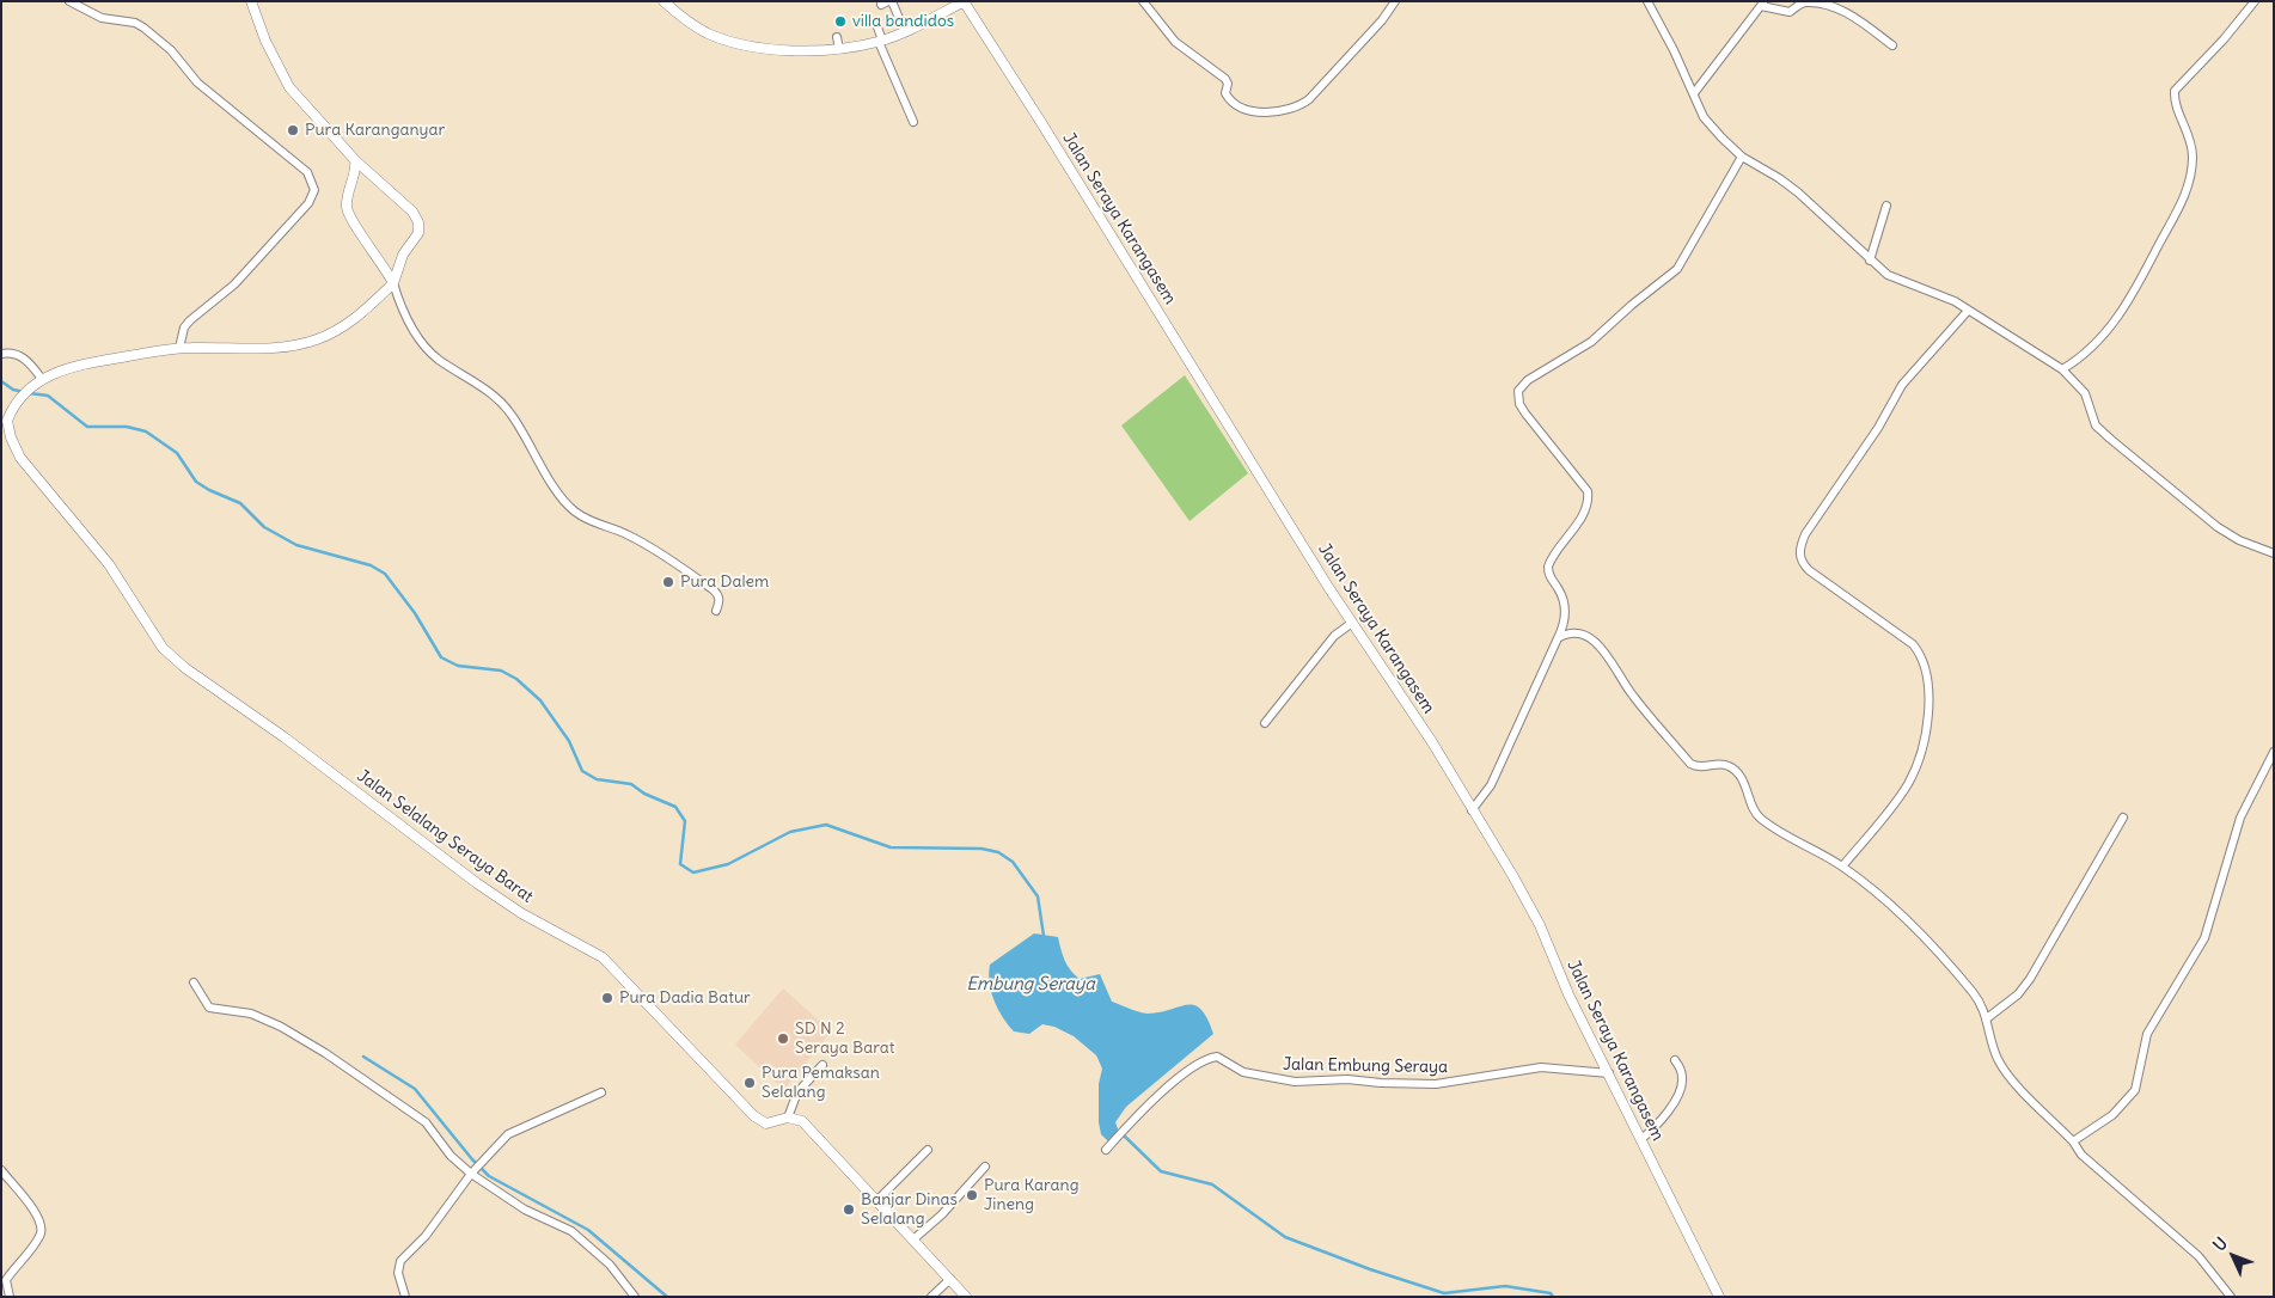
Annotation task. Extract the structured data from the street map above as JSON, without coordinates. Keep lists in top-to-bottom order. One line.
{"streets":{"street":["Jalan Seraya Karangasem","Jalan Selalang Seraya Barat","Jalan Embung Seraya"]},"crossings":[["Jalan Seraya Karangasem","Jalan Embung Seraya"]],"water":["Embung Seraya"],"places":["villa bandidos","Pura Karanganyar","Pura Dalem","Pura Dadia Batur","SD N 2 Seraya Barat","Pura Pemaksan Selalang","Pura Karang Jineng","Banjar Dinas Selalang"],"north":"top left"}
